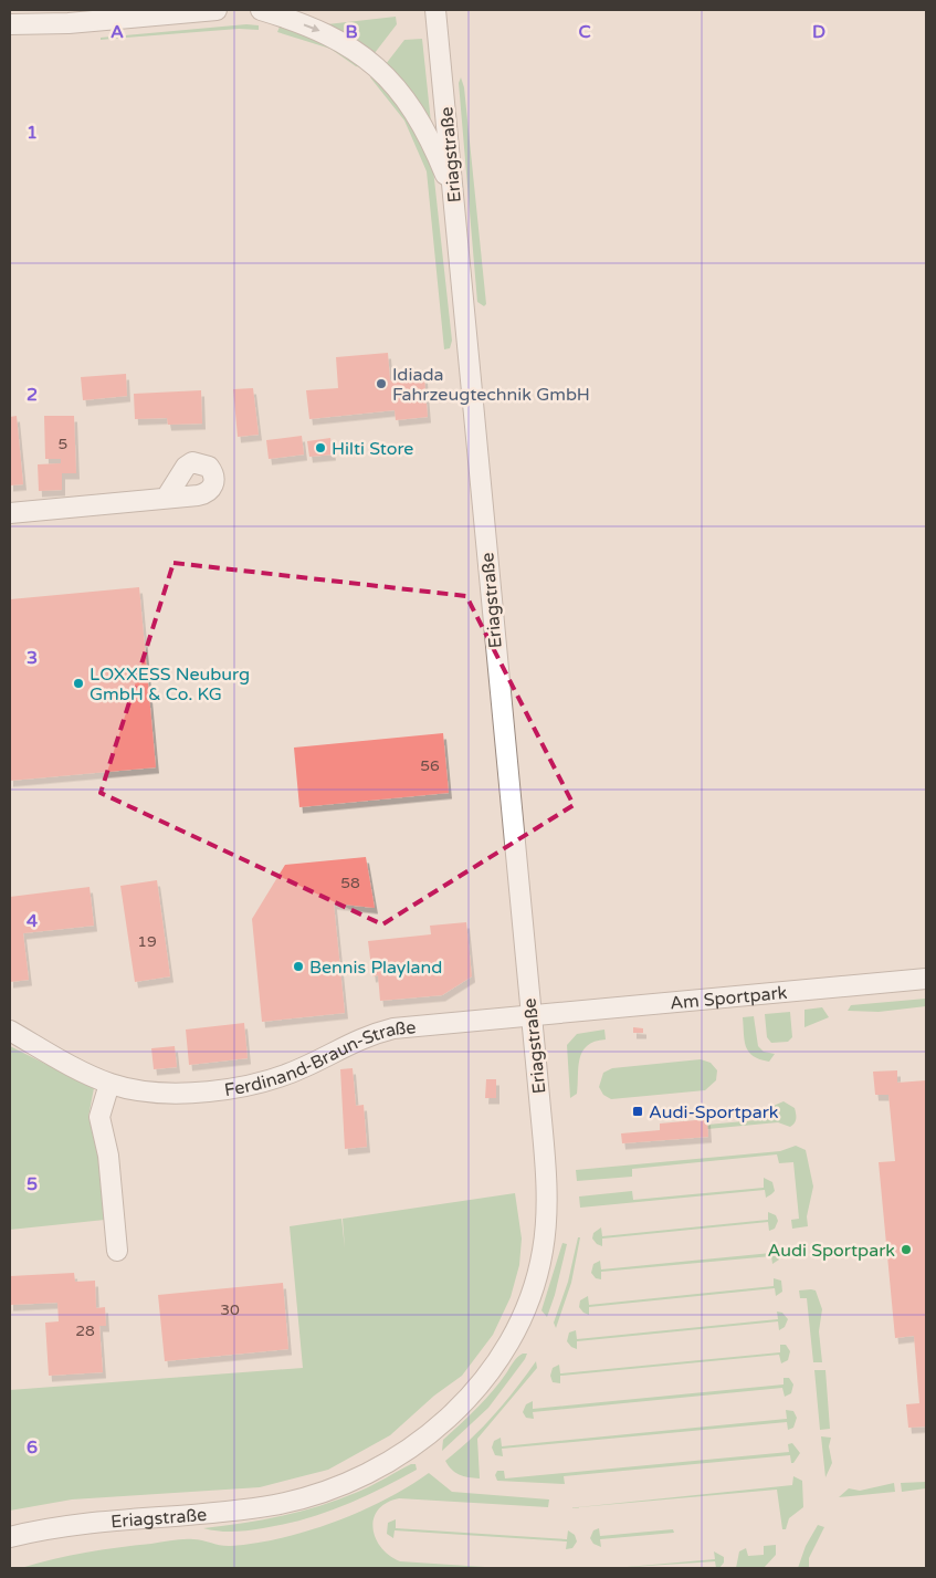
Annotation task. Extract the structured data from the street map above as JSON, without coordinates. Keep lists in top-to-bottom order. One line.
{"streets":{"street":["Eriagstraße","Am Sportpark","Ferdinand-Braun-Straße"]},"crossings":[["Eriagstraße","Am Sportpark"],["Eriagstraße","Ferdinand-Braun-Straße"],["Am Sportpark","Ferdinand-Braun-Straße"]],"places":{"other":["Idiada Fahrzeugtechnik GmbH","Hilti Store","LOXXESS Neuburg GmbH & Co. KG","Bennis Playland","Audi Sportpark"],"transit":["Audi-Sportpark"]},"house_numbers":["5","56","58","19","30","28"],"grid":{"columns":["A","B","C","D"],"rows":["1","2","3","4","5","6"]}}
